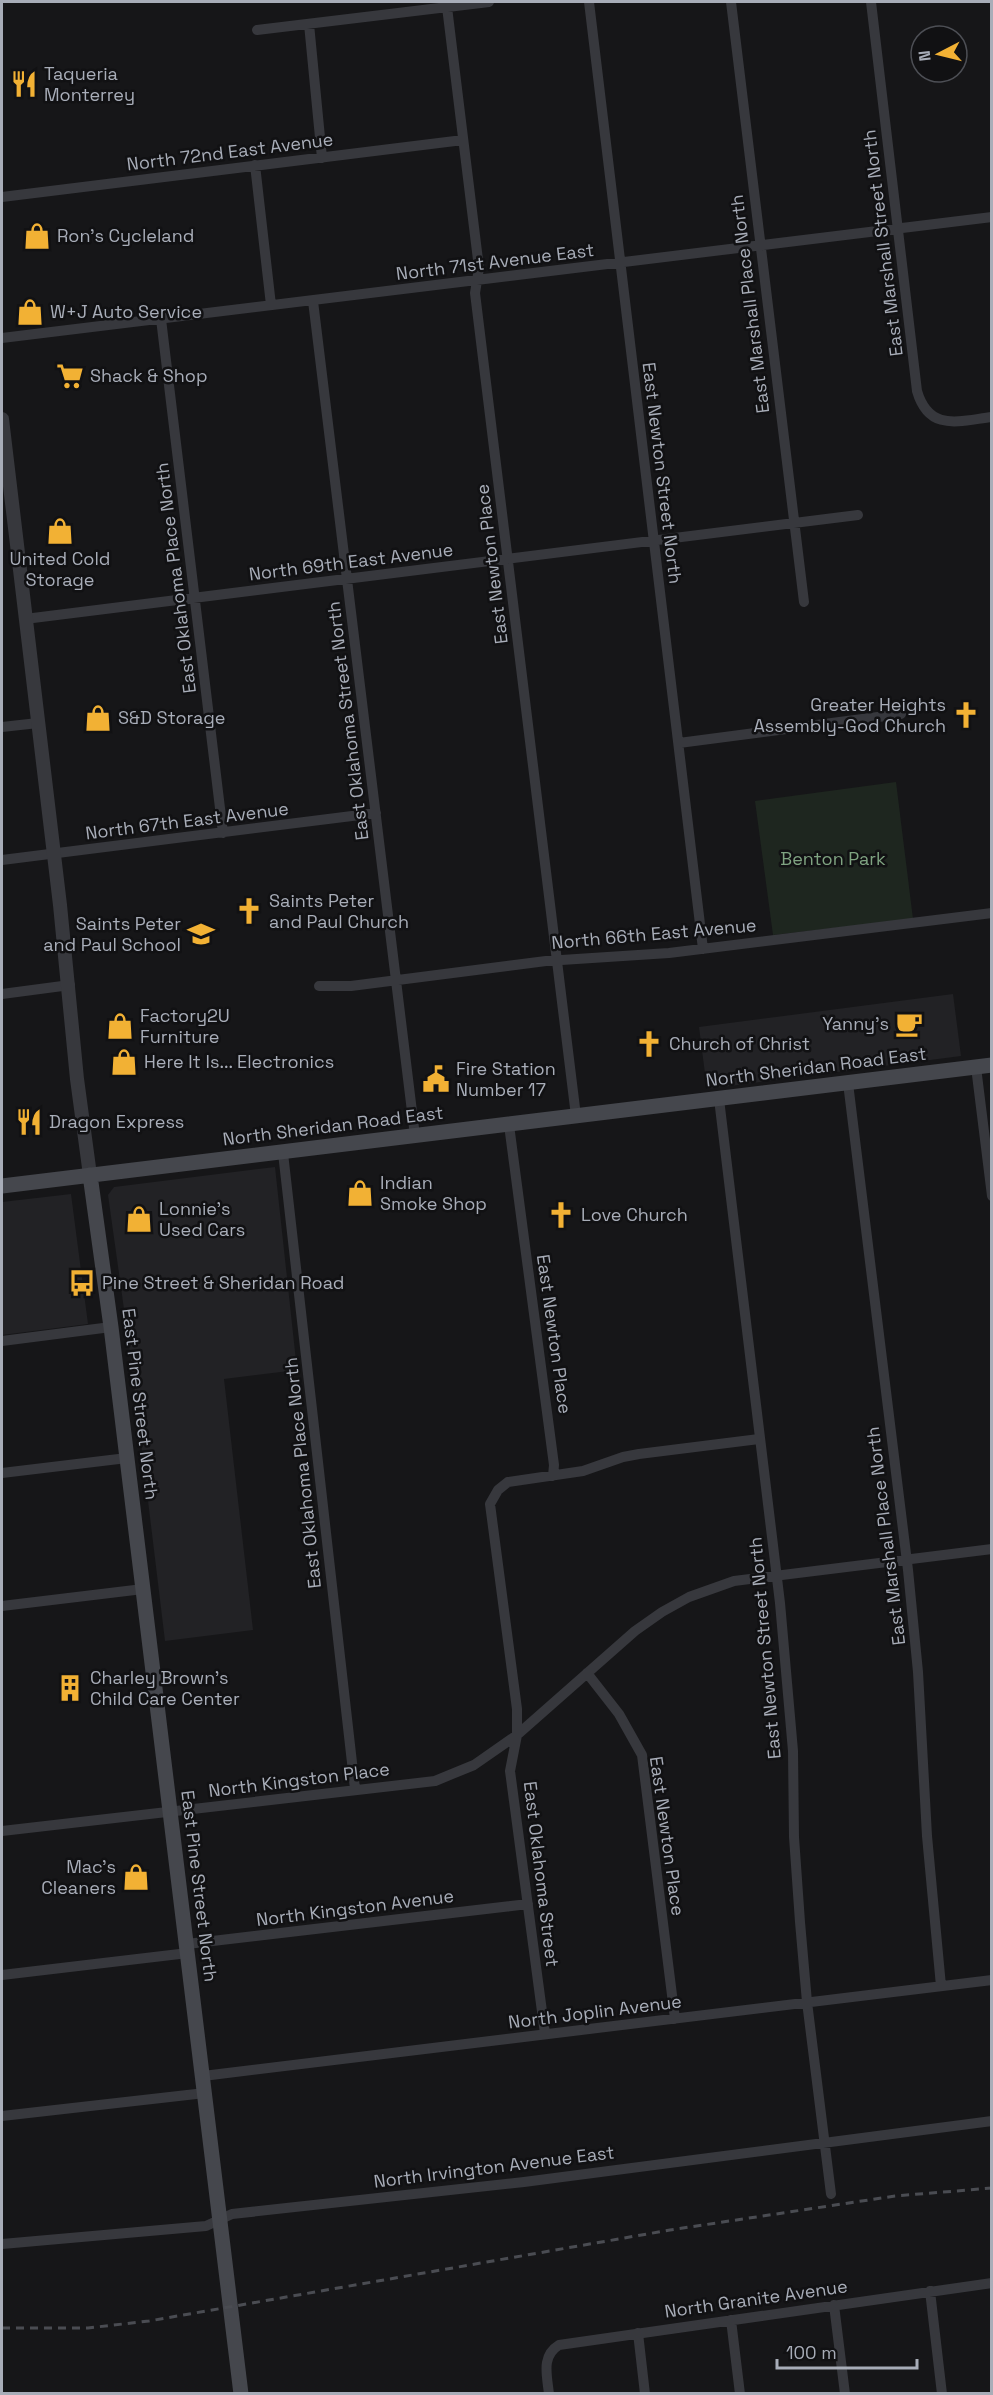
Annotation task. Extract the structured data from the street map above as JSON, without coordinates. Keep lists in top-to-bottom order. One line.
{"streets":{"main road":["North Sheridan Road East","East Pine Street North"],"street":["North 72nd East Avenue","East Marshall Street North","North 71st Avenue East","East Marshall Place North","East Newton Street North","North 69th East Avenue","East Newton Place","East Oklahoma Place North","East Oklahoma Street North","North 67th East Avenue","North 66th East Avenue","North Kingston Place","East Oklahoma Street","North Kingston Avenue","North Joplin Avenue","North Irvington Avenue East","North Granite Avenue"]},"crossings":[["North 72nd East Avenue","East Newton Place"],["East Marshall Street North","North 71st Avenue East"],["North 71st Avenue East","East Marshall Place North"],["North 71st Avenue East","East Newton Street North"],["North 71st Avenue East","East Newton Place"],["North 71st Avenue East","East Oklahoma Place North"],["North 71st Avenue East","East Oklahoma Street North"],["East Marshall Place North","North 69th East Avenue"],["East Marshall Place North","North Sheridan Road East"],["East Marshall Place North","North Kingston Place"],["East Marshall Place North","North Joplin Avenue"],["East Newton Street North","North 69th East Avenue"],["East Newton Street North","North 66th East Avenue"],["East Newton Street North","North Sheridan Road East"],["East Newton Street North","North Kingston Place"],["East Newton Street North","North Joplin Avenue"],["East Newton Street North","North Irvington Avenue East"],["North 69th East Avenue","East Newton Place"],["North 69th East Avenue","East Oklahoma Place North"],["North 69th East Avenue","East Oklahoma Street North"],["North 69th East Avenue","East Pine Street North"],["East Newton Place","North 66th East Avenue"],["East Newton Place","North Sheridan Road East"],["East Newton Place","North Kingston Place"],["East Newton Place","East Oklahoma Street"],["East Newton Place","North Joplin Avenue"],["East Oklahoma Place North","North 67th East Avenue"],["East Oklahoma Place North","North Sheridan Road East"],["East Oklahoma Place North","North Kingston Place"],["East Oklahoma Street North","North 67th East Avenue"],["East Oklahoma Street North","North 66th East Avenue"],["East Oklahoma Street North","North Sheridan Road East"],["North 67th East Avenue","East Pine Street North"],["North Sheridan Road East","East Pine Street North"],["East Pine Street North","North Kingston Place"],["East Pine Street North","North Kingston Avenue"],["East Pine Street North","North Joplin Avenue"],["East Pine Street North","North Irvington Avenue East"],["North Kingston Place","East Oklahoma Street"],["East Oklahoma Street","North Kingston Avenue"],["East Oklahoma Street","North Joplin Avenue"]],"parks":["Benton Park"],"places":{"restaurant":["Taqueria Monterrey","Dragon Express"],"shop":["Ron's Cycleland","W+J Auto Service","United Cold Storage","S&D Storage","Factory2U Furniture","Here It Is... Electronics","Indian Smoke Shop","Lonnie's Used Cars","Mac's Cleaners"],"supermarket":["Shack & Shop"],"church":["Greater Heights Assembly-God Church","Saints Peter and Paul Church","Church of Christ","Love Church"],"school or university":["Saints Peter and Paul School"],"cafe":["Yanny's"],"public building":["Fire Station Number 17"],"bus stop":["Pine Street & Sheridan Road"],"building":["Charley Brown's Child Care Center"]},"scale_bar":"100 m","north":"left"}
